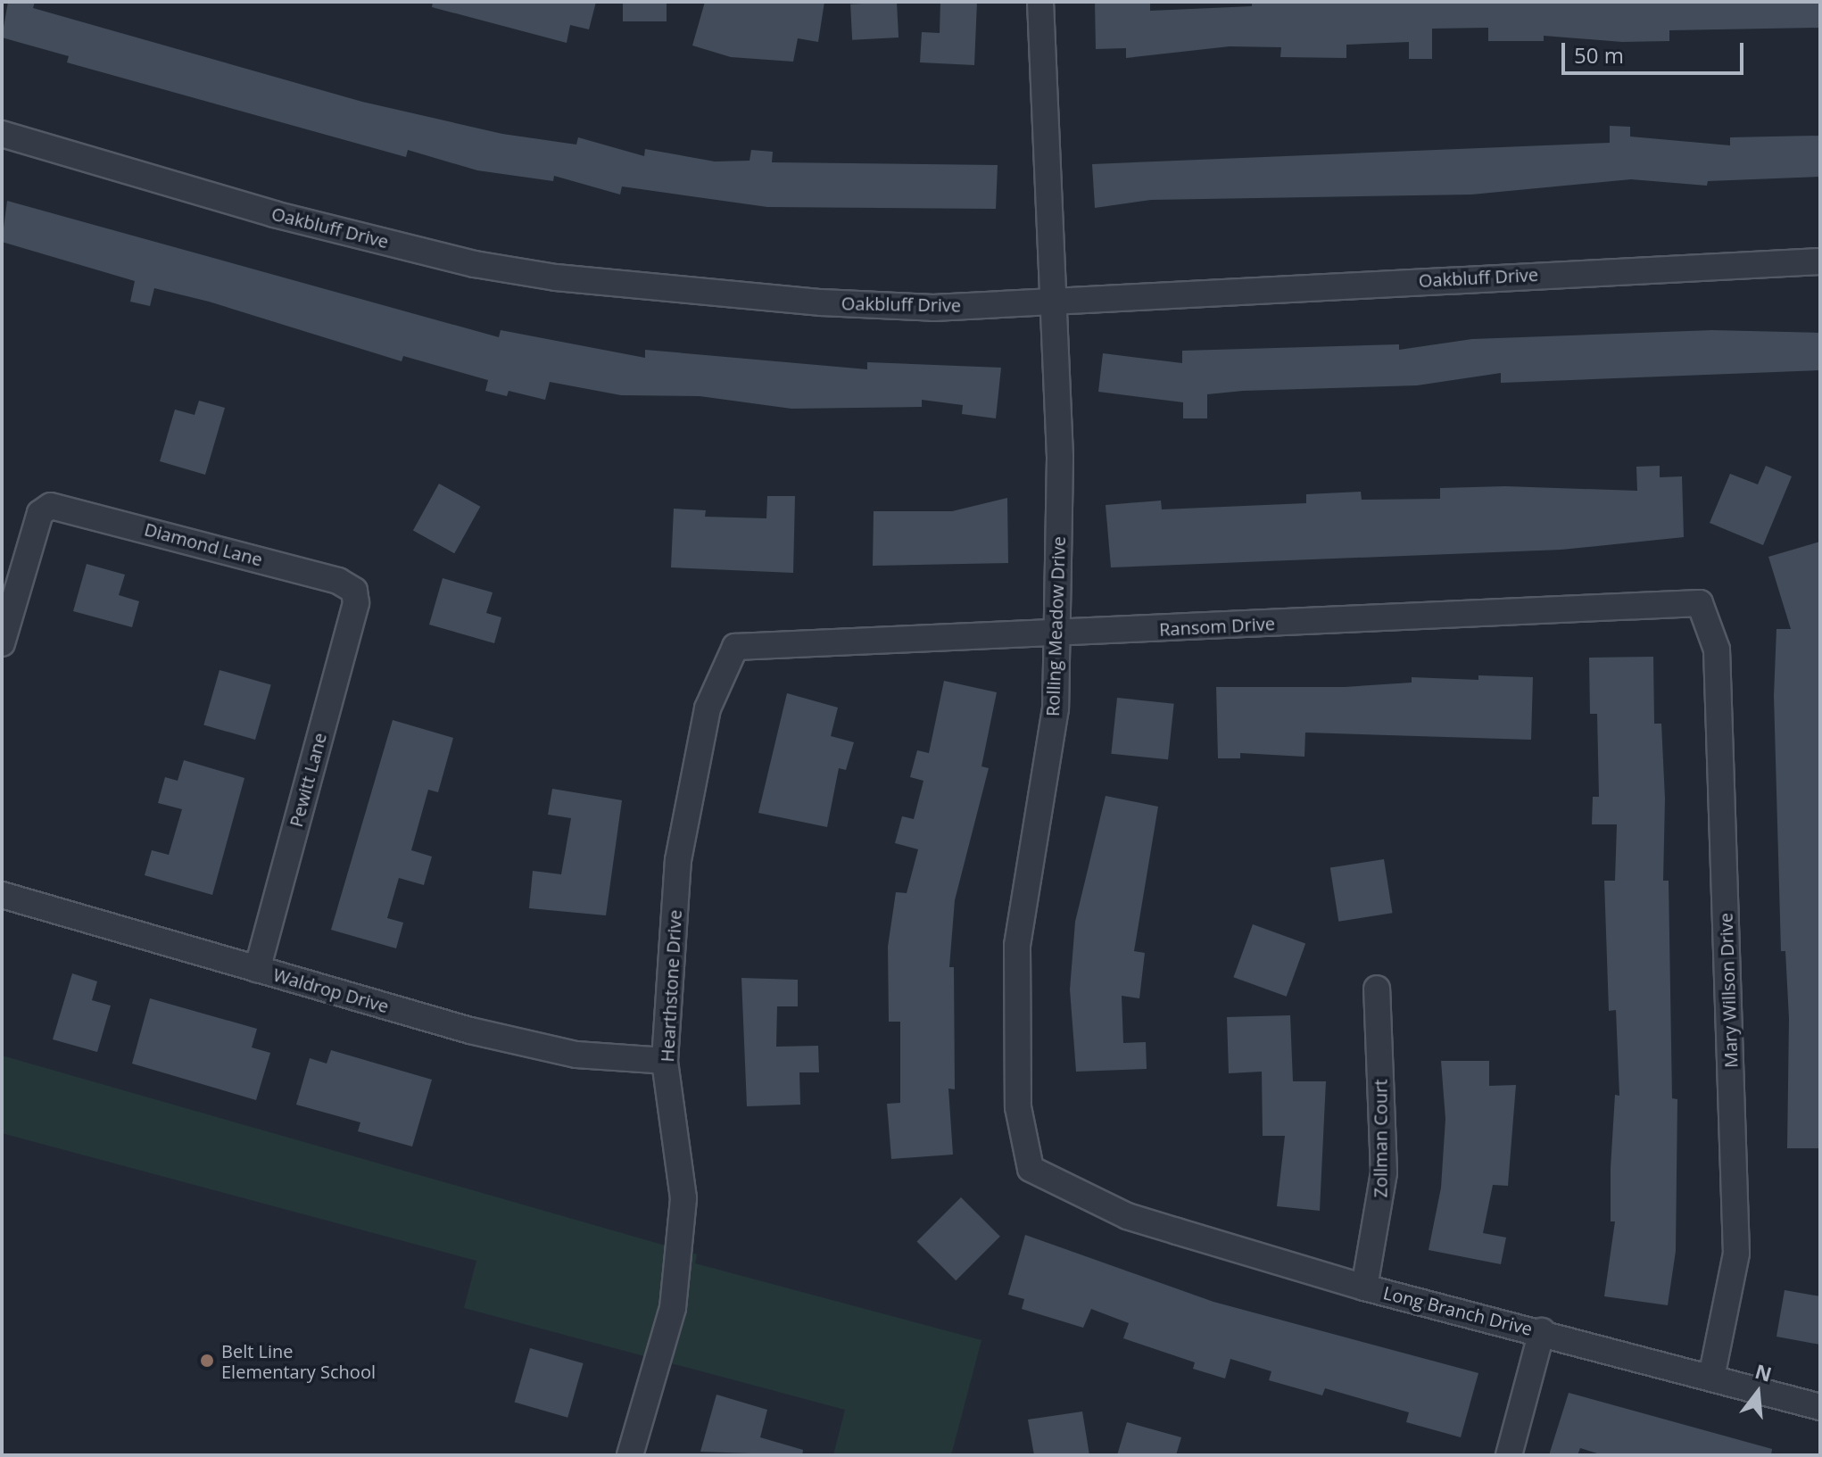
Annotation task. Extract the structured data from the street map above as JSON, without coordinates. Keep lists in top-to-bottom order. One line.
{"streets":{"street":["Oakbluff Drive","Diamond Lane","Rolling Meadow Drive","Ransom Drive","Pewitt Lane","Hearthstone Drive","Waldrop Drive","Mary Willson Drive","Zollman Court","Long Branch Drive"]},"crossings":[["Oakbluff Drive","Rolling Meadow Drive"],["Diamond Lane","Pewitt Lane"],["Rolling Meadow Drive","Ransom Drive"],["Rolling Meadow Drive","Long Branch Drive"],["Ransom Drive","Hearthstone Drive"],["Ransom Drive","Mary Willson Drive"],["Pewitt Lane","Waldrop Drive"],["Hearthstone Drive","Waldrop Drive"],["Mary Willson Drive","Long Branch Drive"],["Zollman Court","Long Branch Drive"]],"places":["Belt Line Elementary School"],"scale_bar":"50 m","north":"top"}
